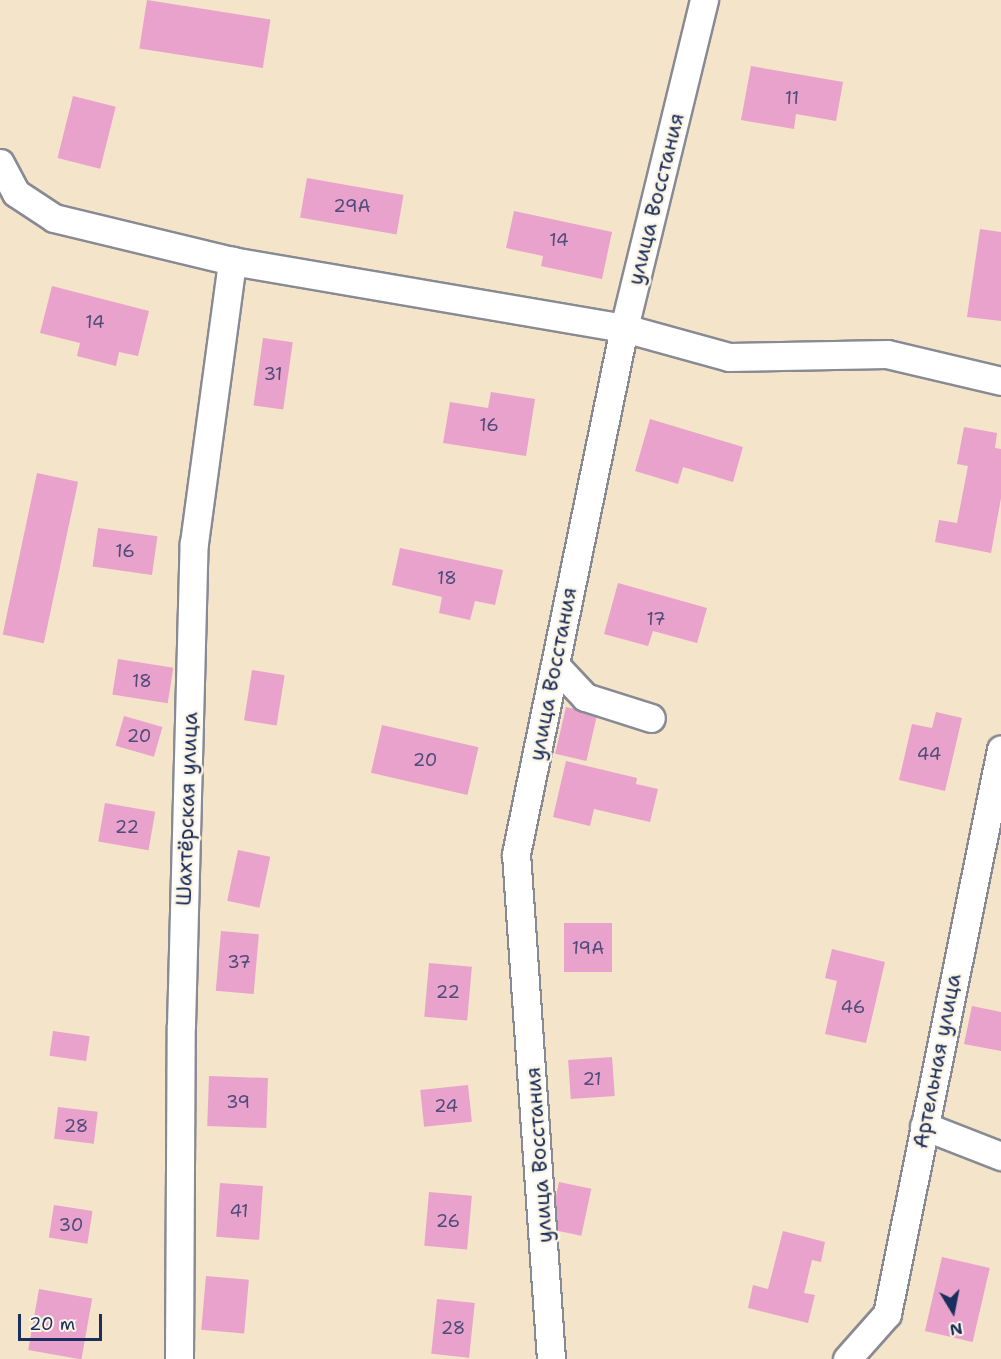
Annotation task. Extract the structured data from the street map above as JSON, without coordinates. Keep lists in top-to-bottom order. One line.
{"streets":{"street":["улица Восстания","Шахтёрская улица","Артельная улица"]},"house_numbers":["11","29А","14","14","31","16","16","18","17","18","20","44","20","22","19А","37","22","46","21","39","24","28","41","26","30","28"],"scale_bar":"20 m","north":"bottom"}
